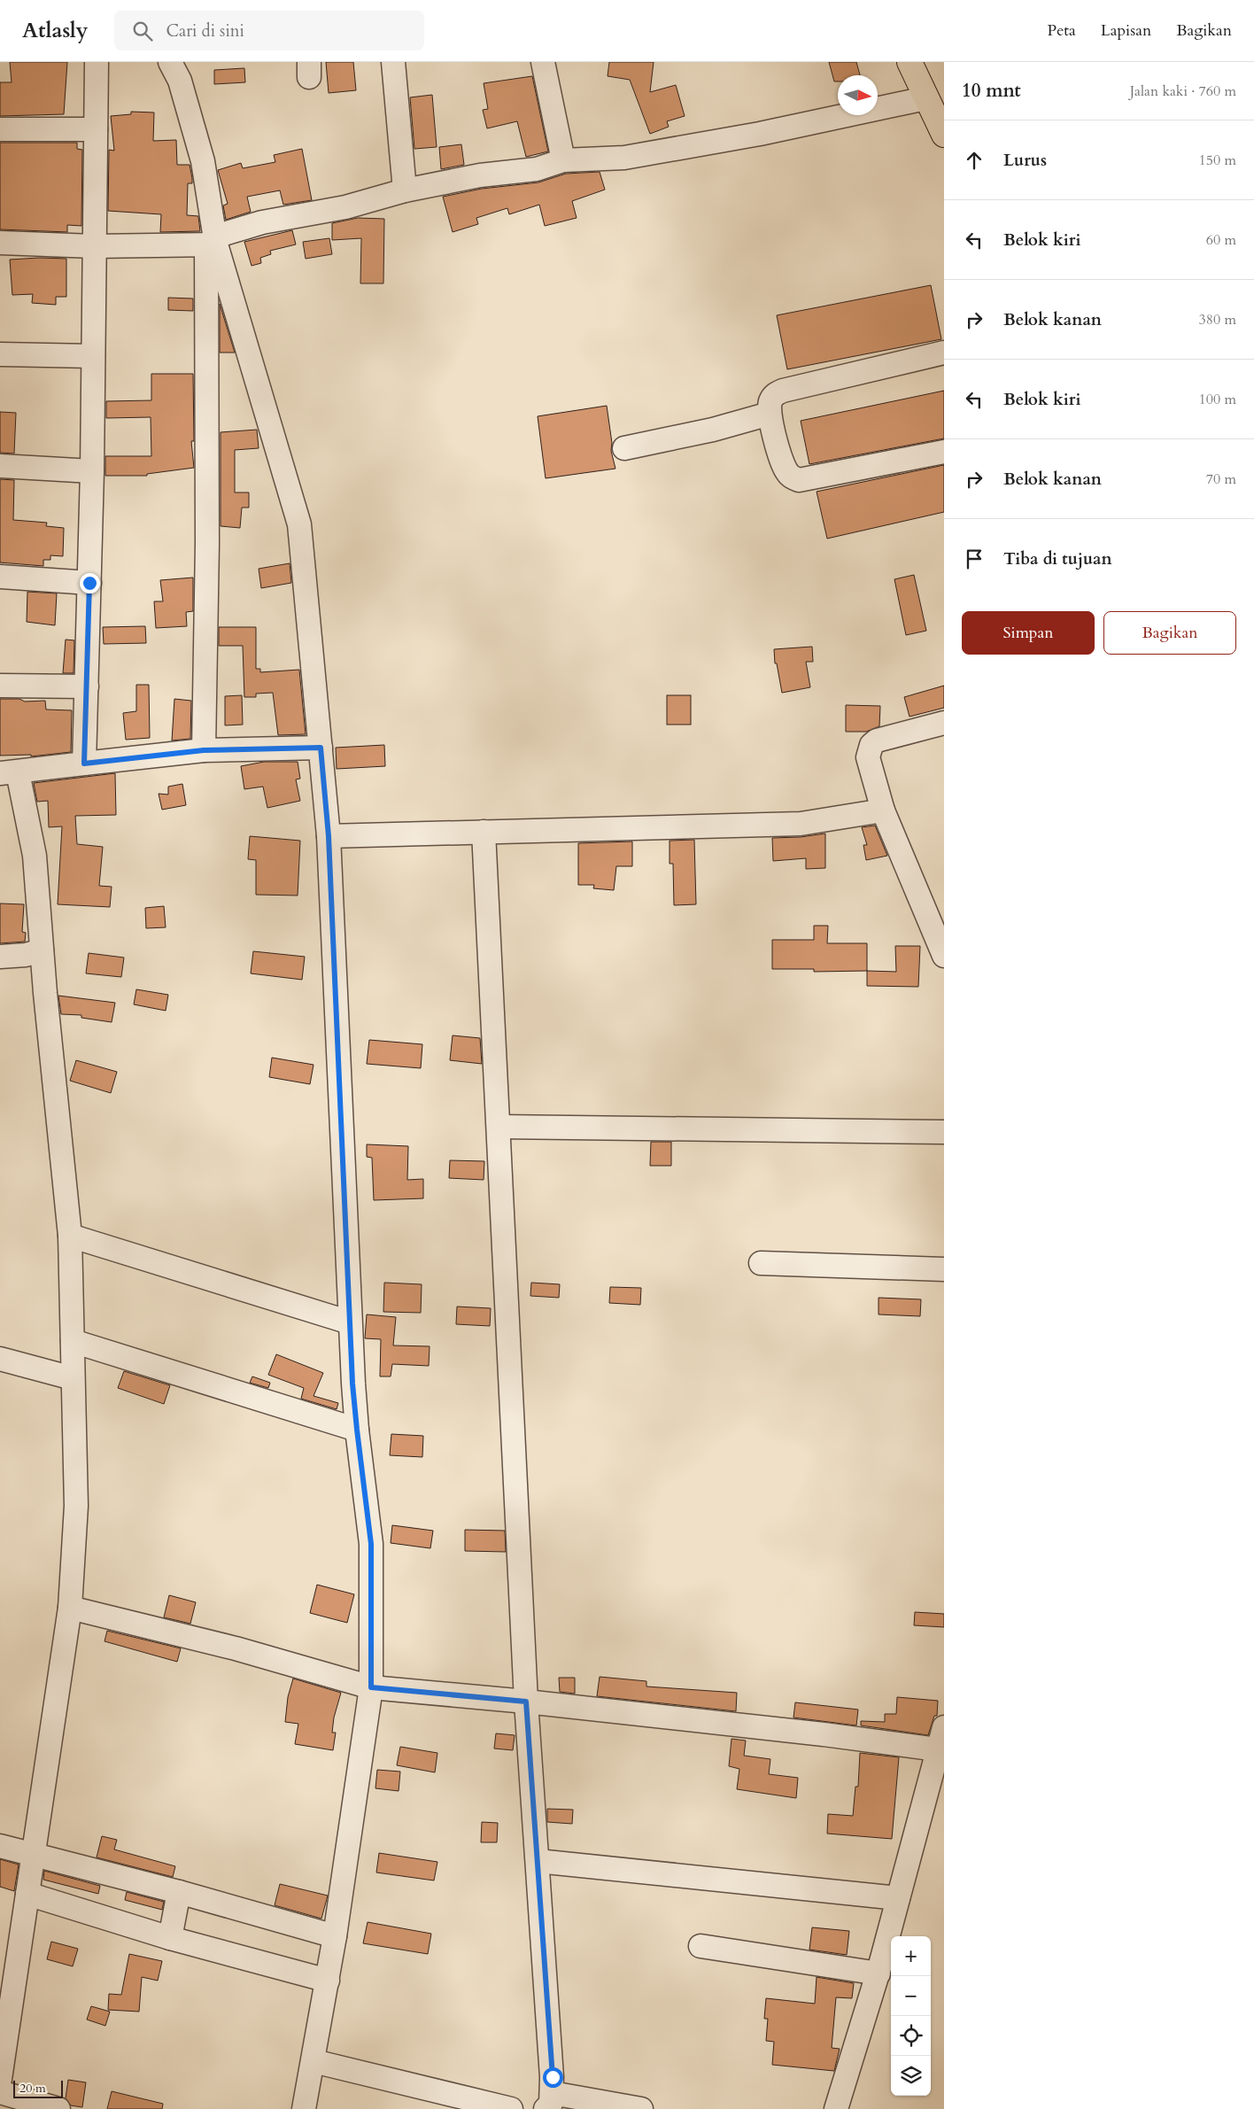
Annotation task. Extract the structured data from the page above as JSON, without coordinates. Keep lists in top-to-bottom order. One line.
{"scale_bar":"20 m","north":"right","page":{"header":"Atlasly","search":"Cari di sini","nav":["Peta","Lapisan","Bagikan"],"heading":["10 mnt","Jalan kaki · 760 m"],"list":[["Lurus","150 m"],["Belok kiri","60 m"],["Belok kanan","380 m"],["Belok kiri","100 m"],["Belok kanan","70 m"],"Tiba di tujuan"],"buttons":["Simpan","Bagikan"],"map_buttons":["+","−"],"scale":"20 m"}}
